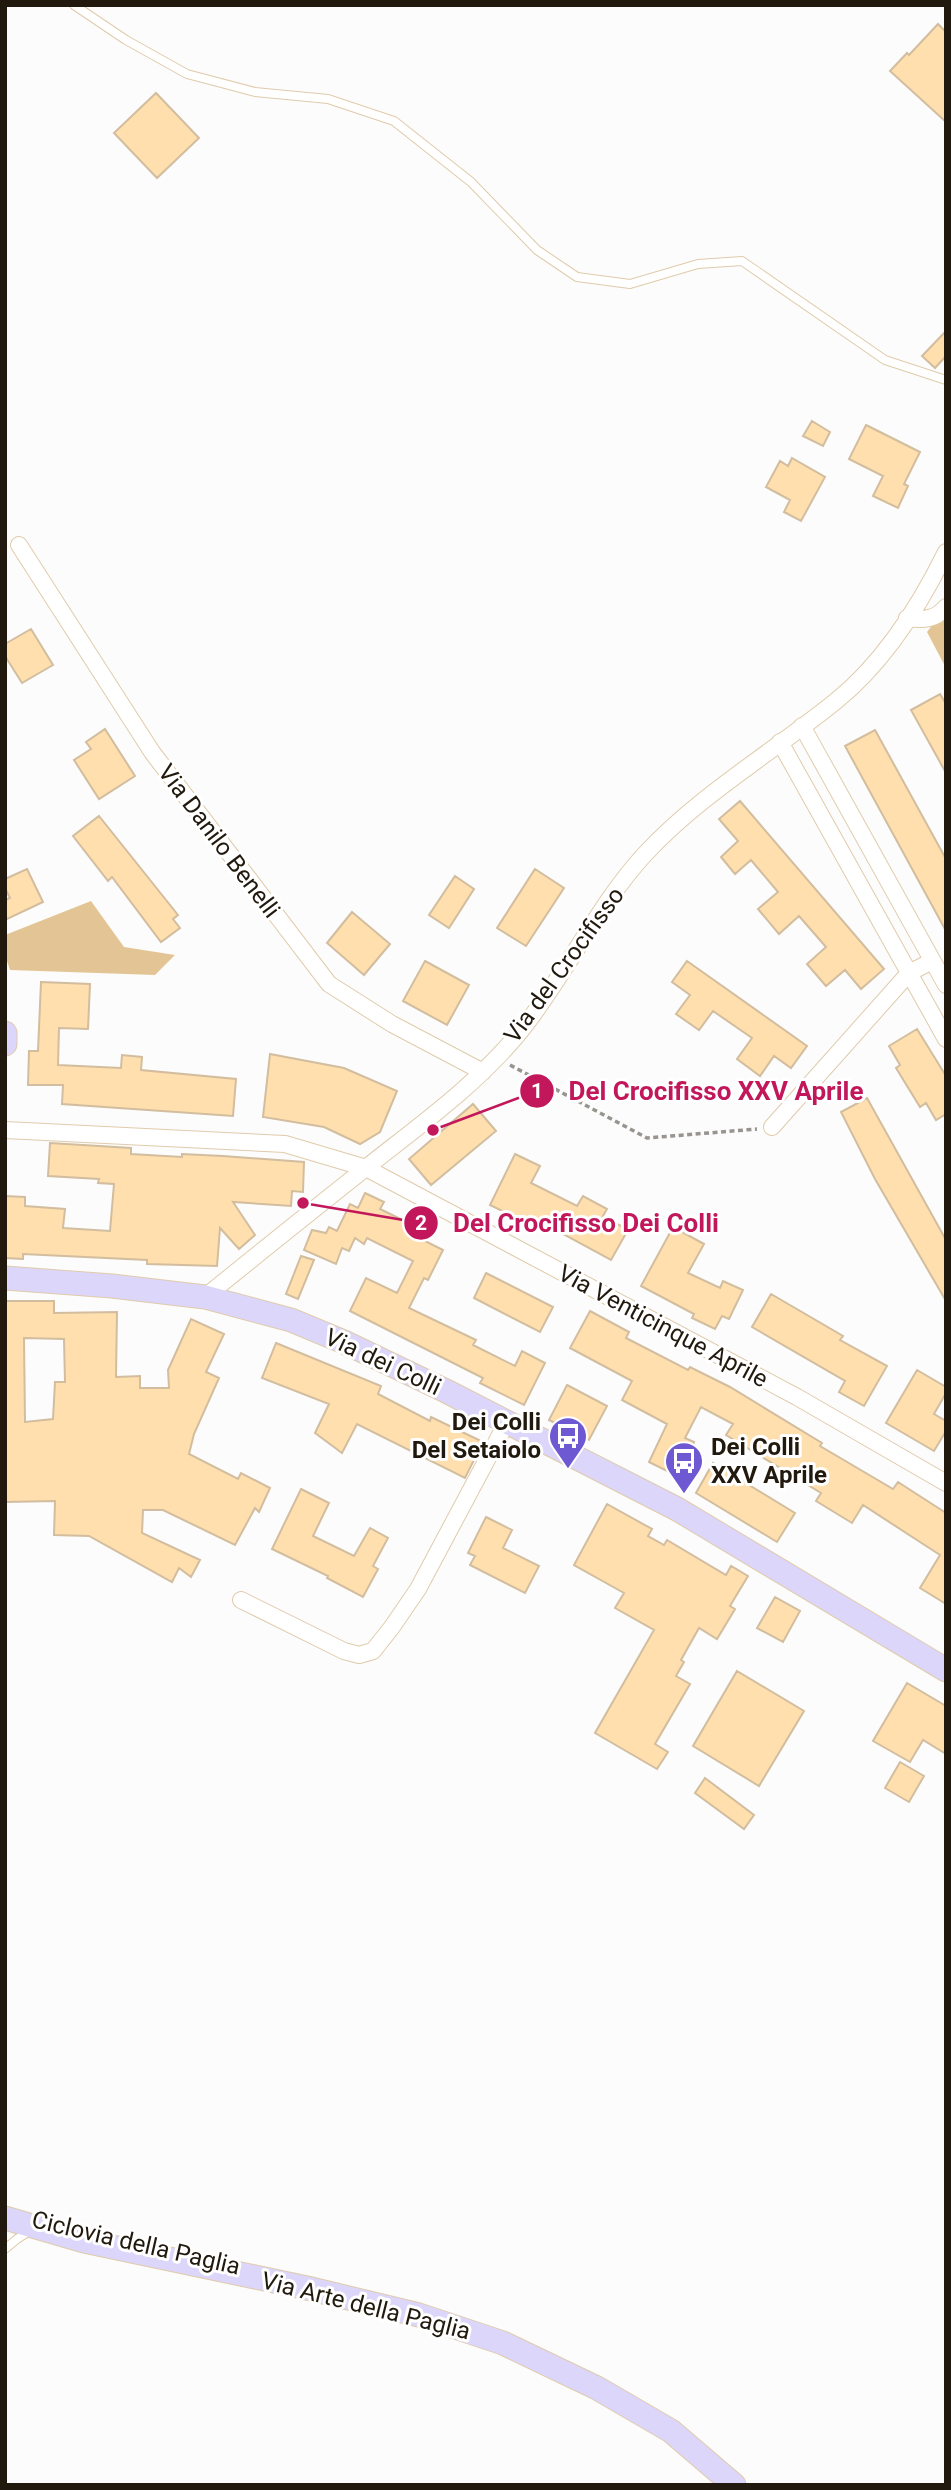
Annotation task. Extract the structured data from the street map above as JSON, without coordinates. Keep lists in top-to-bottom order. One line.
{"streets":{"street":["Via Danilo Benelli","Via del Crocifisso","Via Venticinque Aprile","Via dei Colli","Via Arte della Paglia"]},"crossings":[["Via Danilo Benelli","Via del Crocifisso"],["Via del Crocifisso","Via Venticinque Aprile"],["Via del Crocifisso","Via dei Colli"]],"places":{"other":["Del Crocifisso XXV Aprile","Del Crocifisso Dei Colli"],"bus stop":["Dei Colli Del Setaiolo","Dei Colli XXV Aprile"]}}
